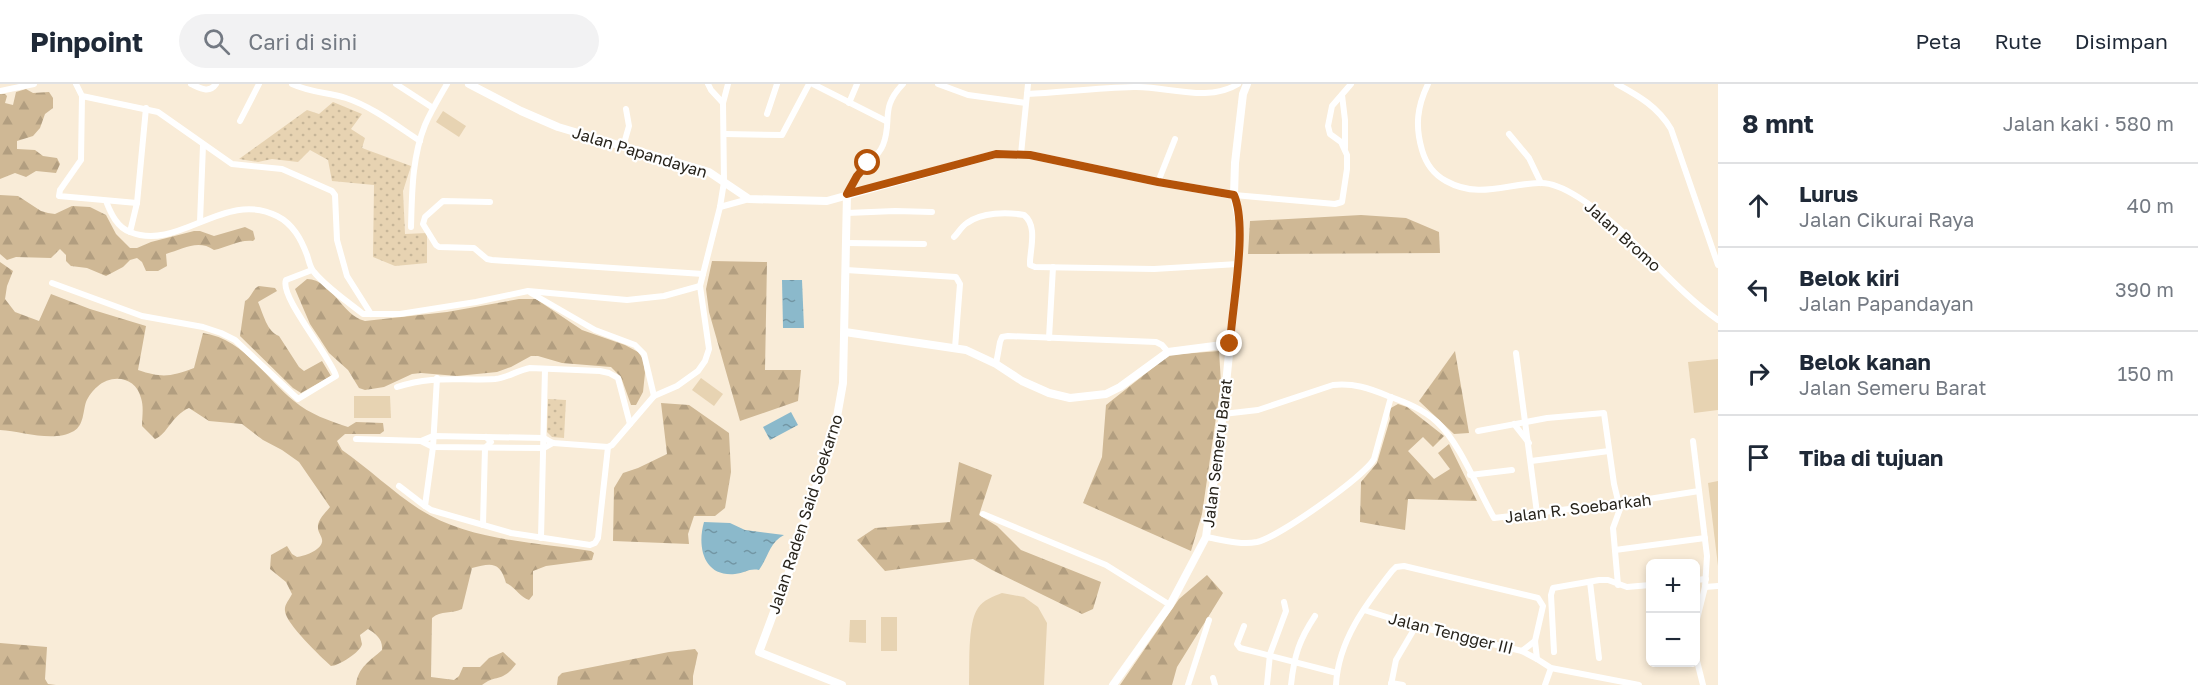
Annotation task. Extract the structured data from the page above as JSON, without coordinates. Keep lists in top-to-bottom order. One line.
{"streets":{"street":["Jalan Papandayan","Jalan Bromo","Jalan Semeru Barat","Jalan R. Soebarkah","Jalan Raden Said Soekarno","Jalan Tengger III"]},"crossings":[["Jalan Semeru Barat","Jalan R. Soebarkah"]],"page":{"header":"Pinpoint","search":"Cari di sini","nav":["Peta","Rute","Disimpan"],"heading":["8 mnt","Jalan kaki · 580 m"],"list":[["Lurus","Jalan Cikurai Raya","40 m"],["Belok kiri","Jalan Papandayan","390 m"],["Belok kanan","Jalan Semeru Barat","150 m"],"Tiba di tujuan"],"map_buttons":["+","−"]}}
